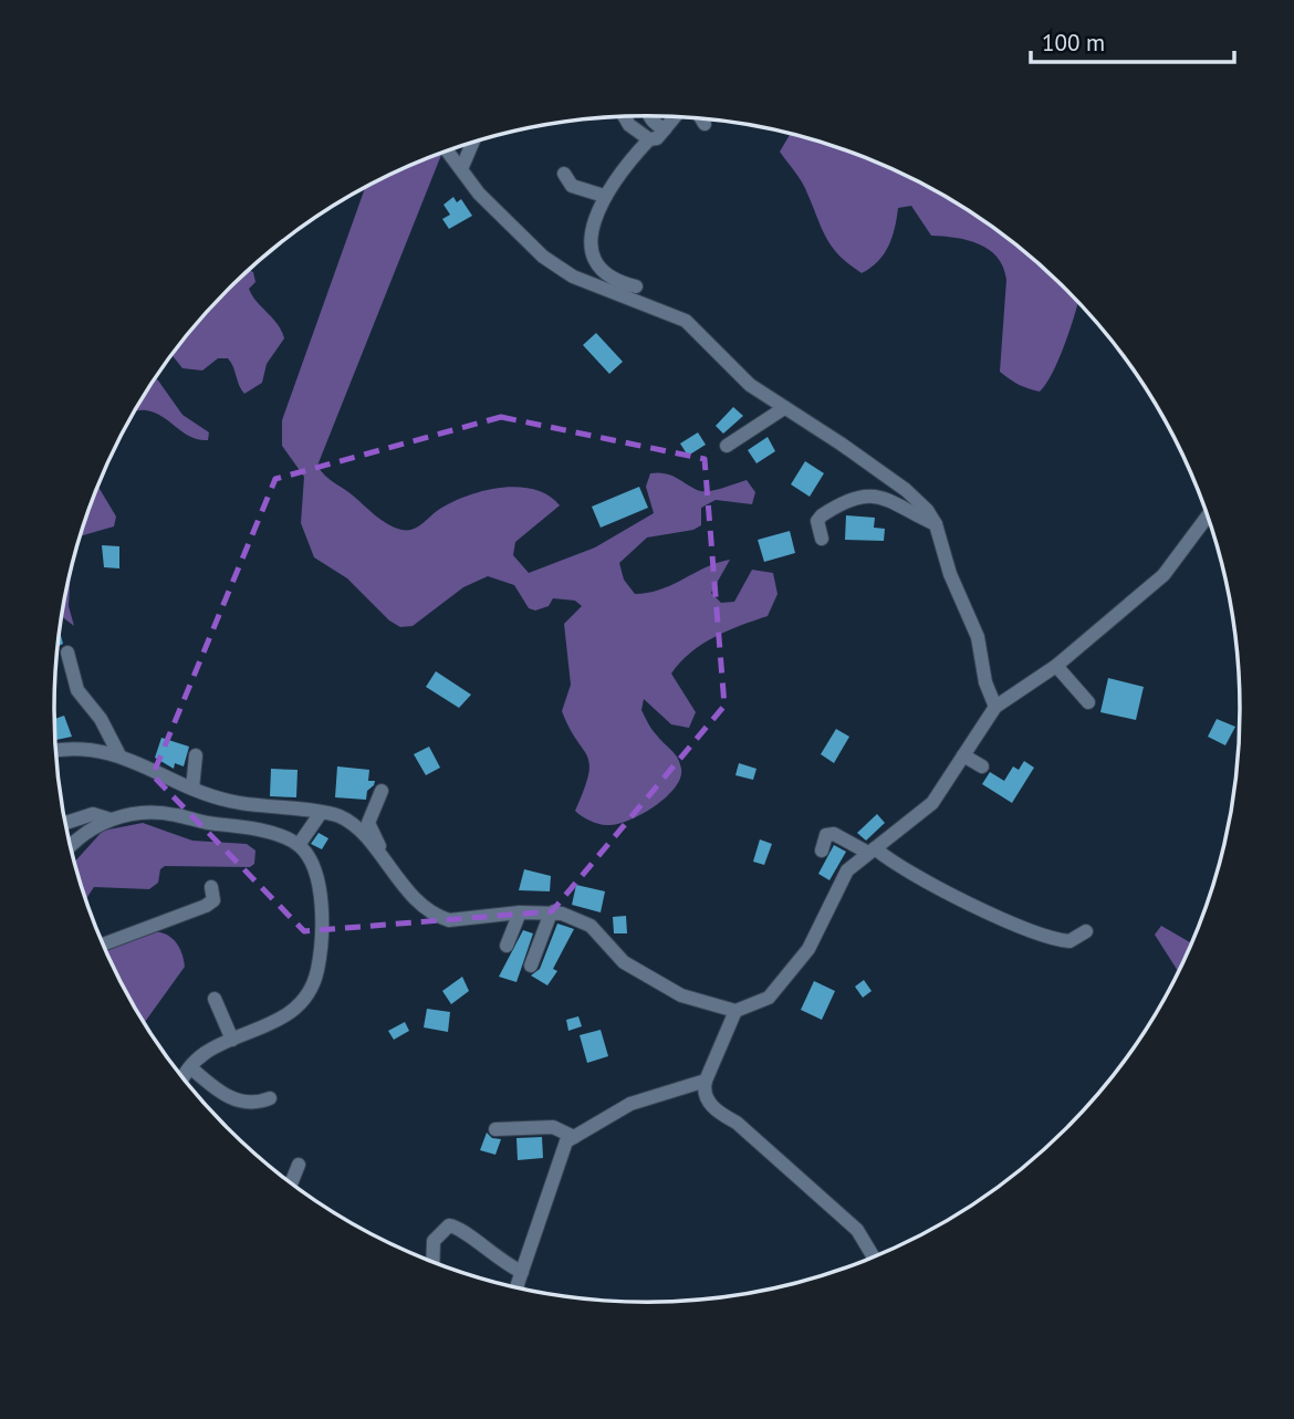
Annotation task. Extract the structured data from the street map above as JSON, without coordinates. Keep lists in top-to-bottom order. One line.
{"scale_bar":"100 m"}
